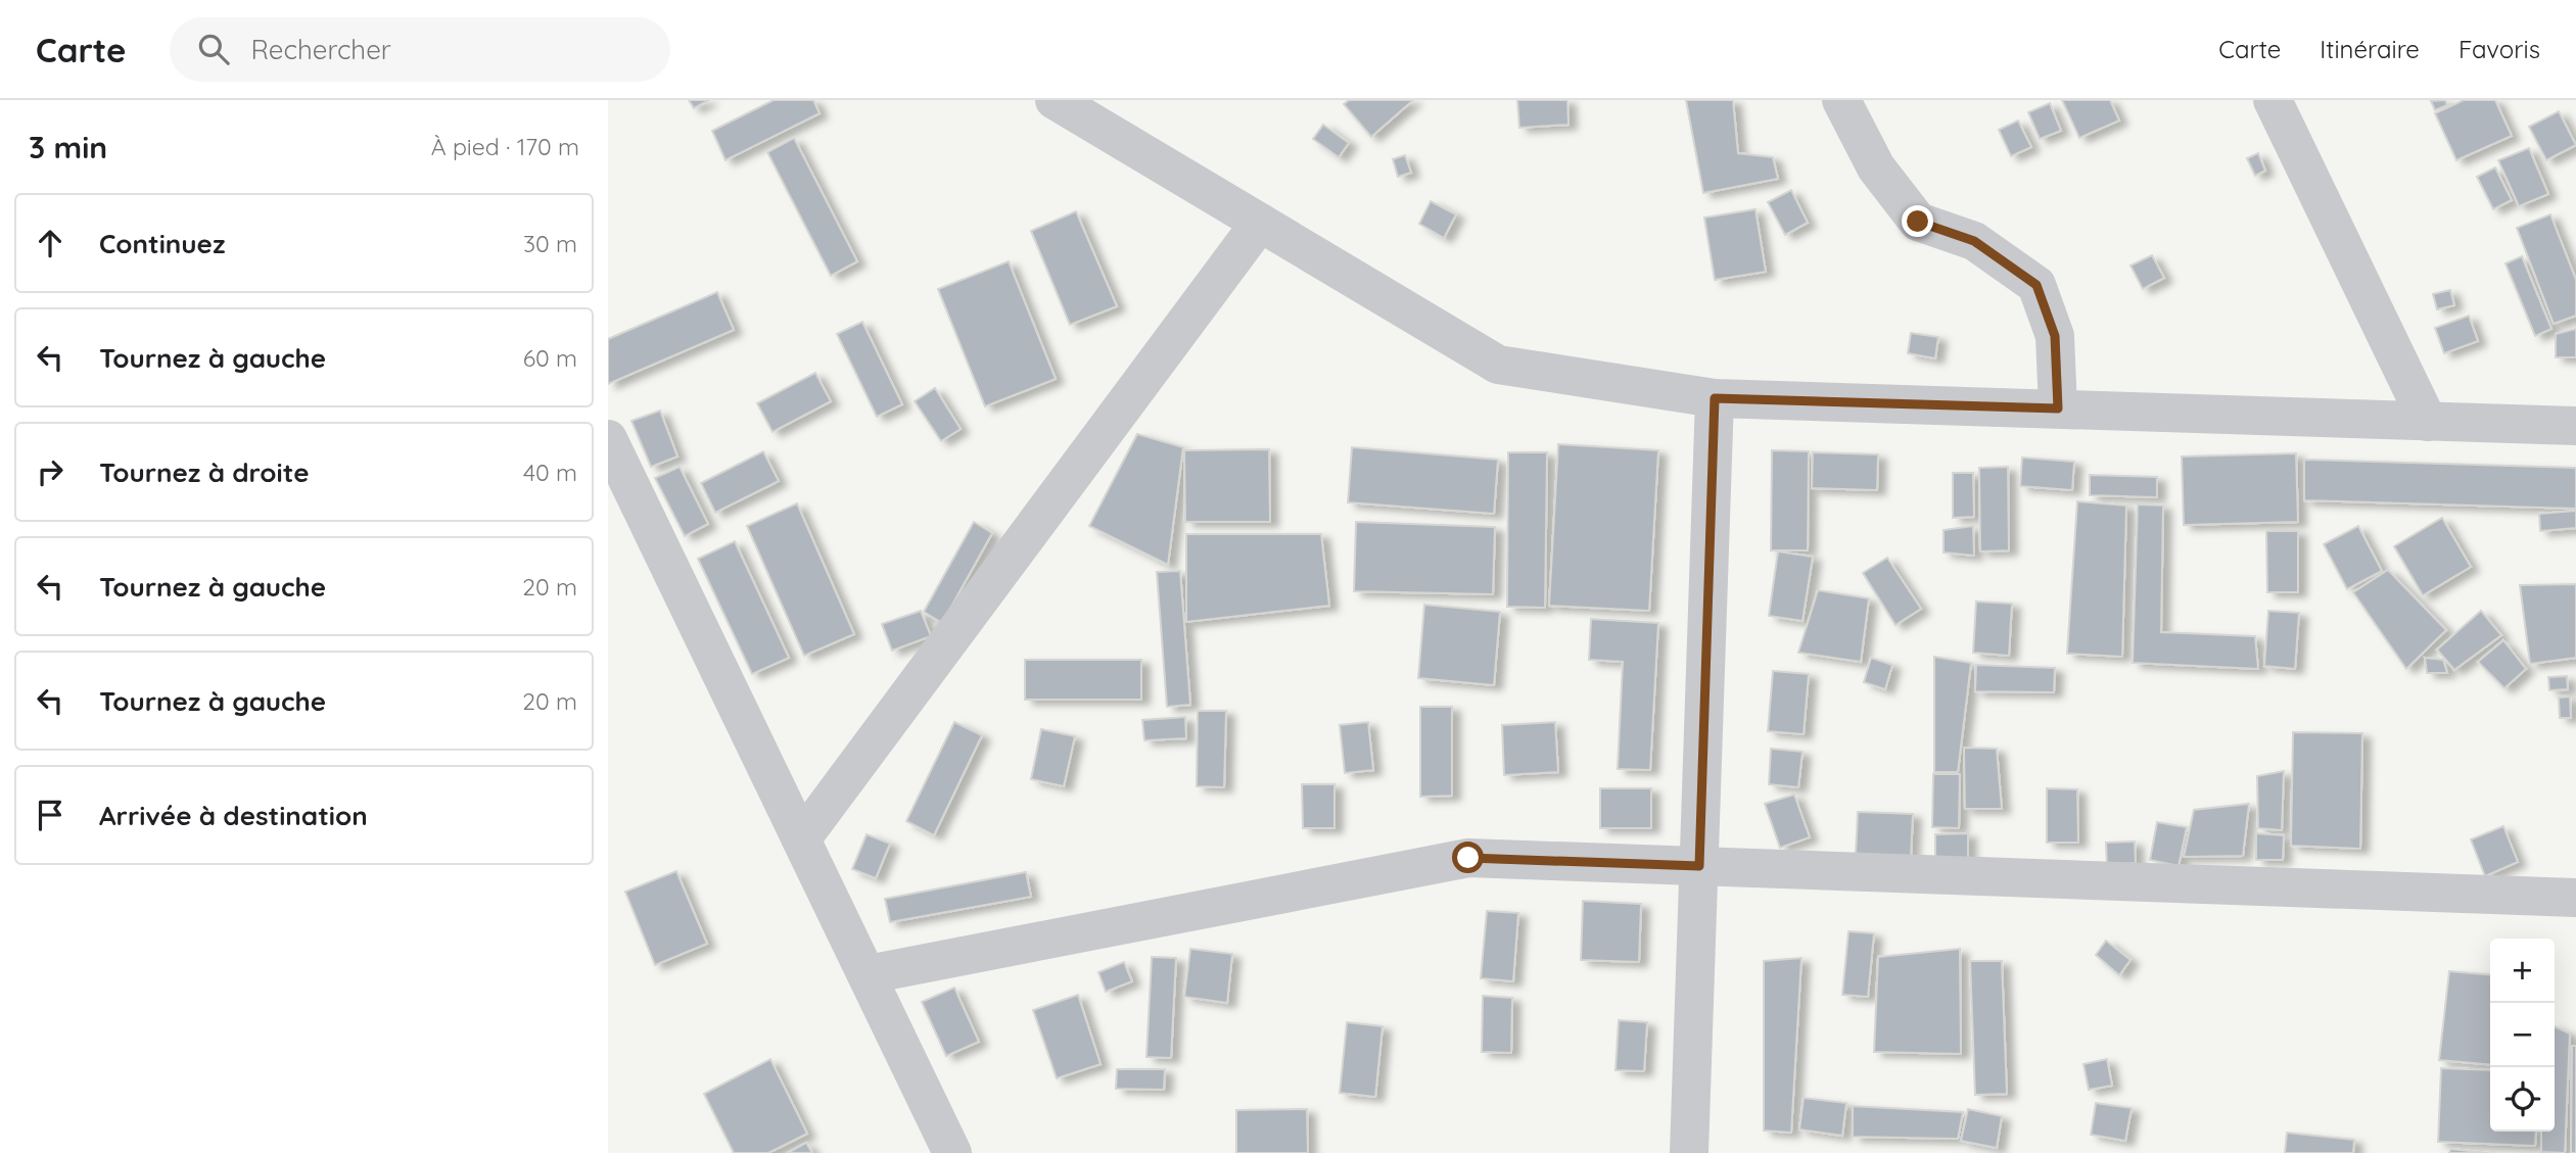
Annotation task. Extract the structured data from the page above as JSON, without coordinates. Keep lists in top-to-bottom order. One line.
{"page":{"header":"Carte","search":"Rechercher","nav":["Carte","Itinéraire","Favoris"],"heading":["3 min","À pied · 170 m"],"list":[["Continuez","30 m"],["Tournez à gauche","60 m"],["Tournez à droite","40 m"],["Tournez à gauche","20 m"],["Tournez à gauche","20 m"],"Arrivée à destination"],"map_buttons":["+","−"]}}
